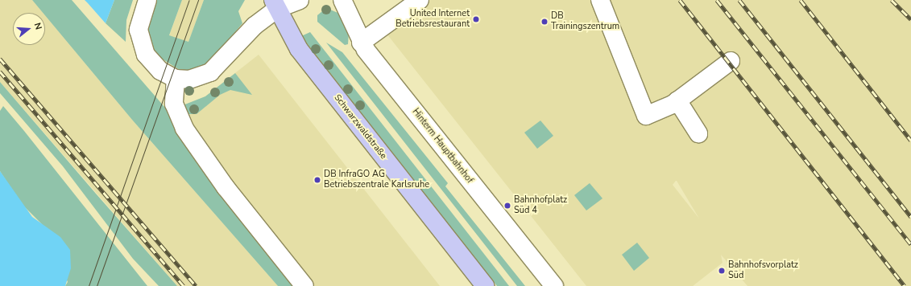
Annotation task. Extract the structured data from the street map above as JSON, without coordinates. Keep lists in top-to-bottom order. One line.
{"streets":{"main road":["Schwarzwaldstraße"],"street":["Hinterm Hauptbahnhof"]},"places":["United Internet Betriebsrestaurant","DB Trainingszentrum","DB InfraGO AG Betriebszentrale Karlsruhe","Bahnhofplatz Süd 4","Bahnhofsvorplatz Süd"],"north":"right"}
